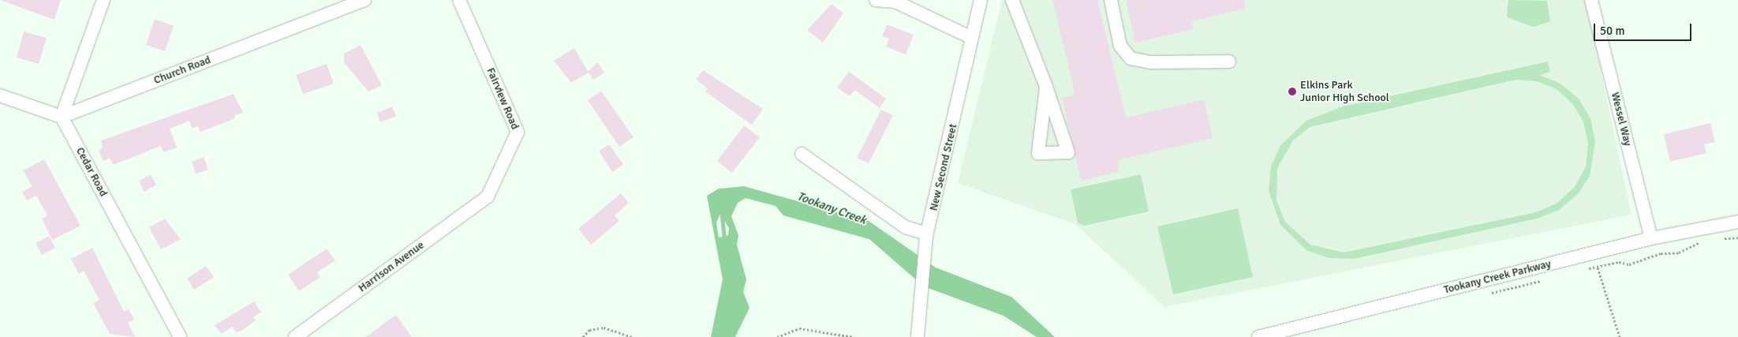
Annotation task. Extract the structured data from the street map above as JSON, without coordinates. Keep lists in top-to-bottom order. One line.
{"streets":{"street":["Church Road","Fairview Road","Wessel Way","New Second Street","Cedar Road","Harrison Avenue","Tookany Creek Parkway"]},"crossings":[["Church Road","Cedar Road"],["Fairview Road","Harrison Avenue"],["Wessel Way","Tookany Creek Parkway"]],"water":["Tookany Creek"],"places":["Elkins Park Junior High School"],"scale_bar":"50 m"}
